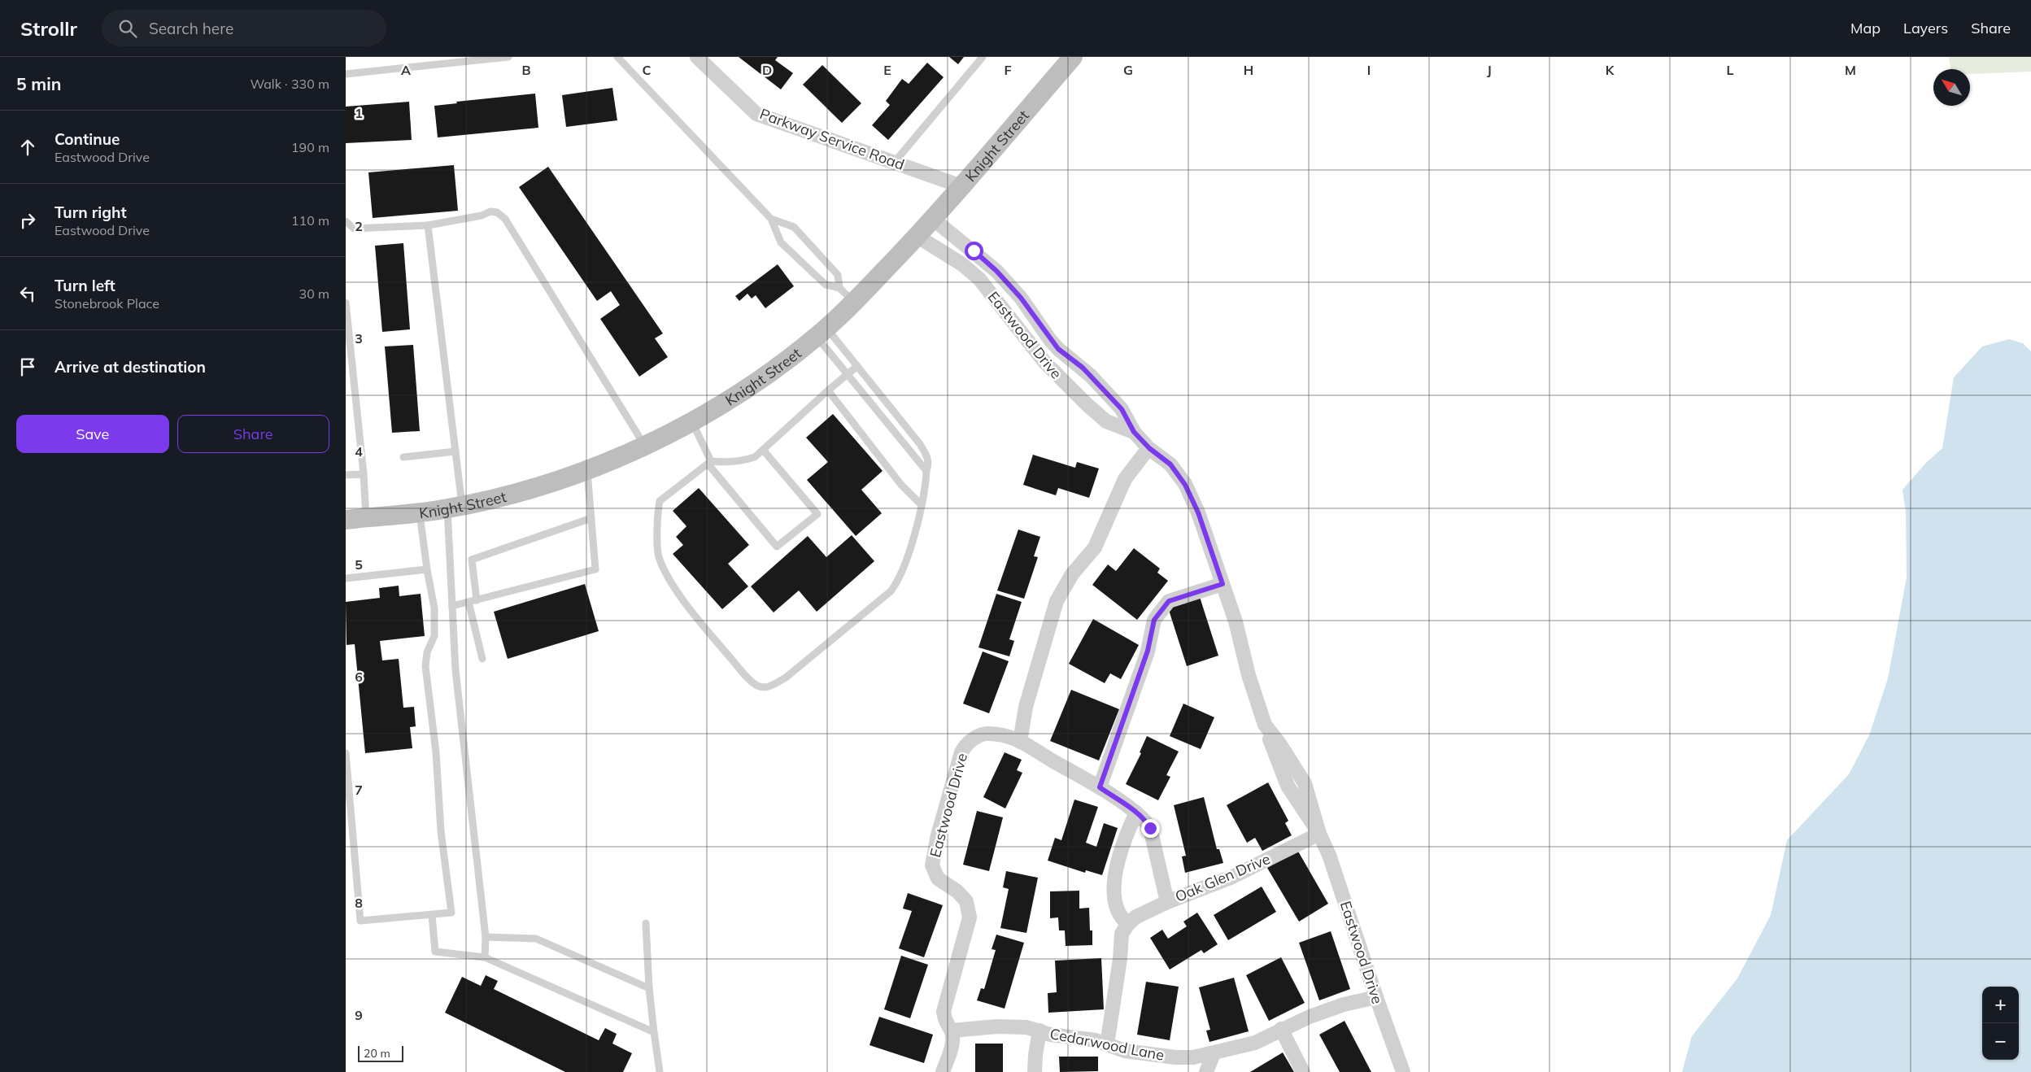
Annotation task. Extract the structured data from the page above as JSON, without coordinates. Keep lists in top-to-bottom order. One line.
{"streets":{"street":["Parkway Service Road","Knight Street","Eastwood Drive","Oak Glen Drive","Cedarwood Lane"]},"crossings":[["Parkway Service Road","Knight Street"],["Knight Street","Eastwood Drive"],["Eastwood Drive","Oak Glen Drive"],["Eastwood Drive","Cedarwood Lane"]],"scale_bar":"20 m","north":"top left","page":{"header":"Strollr","search":"Search here","nav":["Map","Layers","Share"],"heading":["5 min","Walk · 330 m"],"list":[["Continue","Eastwood Drive","190 m"],["Turn right","Eastwood Drive","110 m"],["Turn left","Stonebrook Place","30 m"],"Arrive at destination"],"buttons":["Save","Share"],"map_buttons":["+","−"],"scale":"20 m"},"grid":{"columns":["A","B","C","D","E","F","G","H","I","J","K","L","M"],"rows":["1","2","3","4","5","6","7","8","9"]}}
